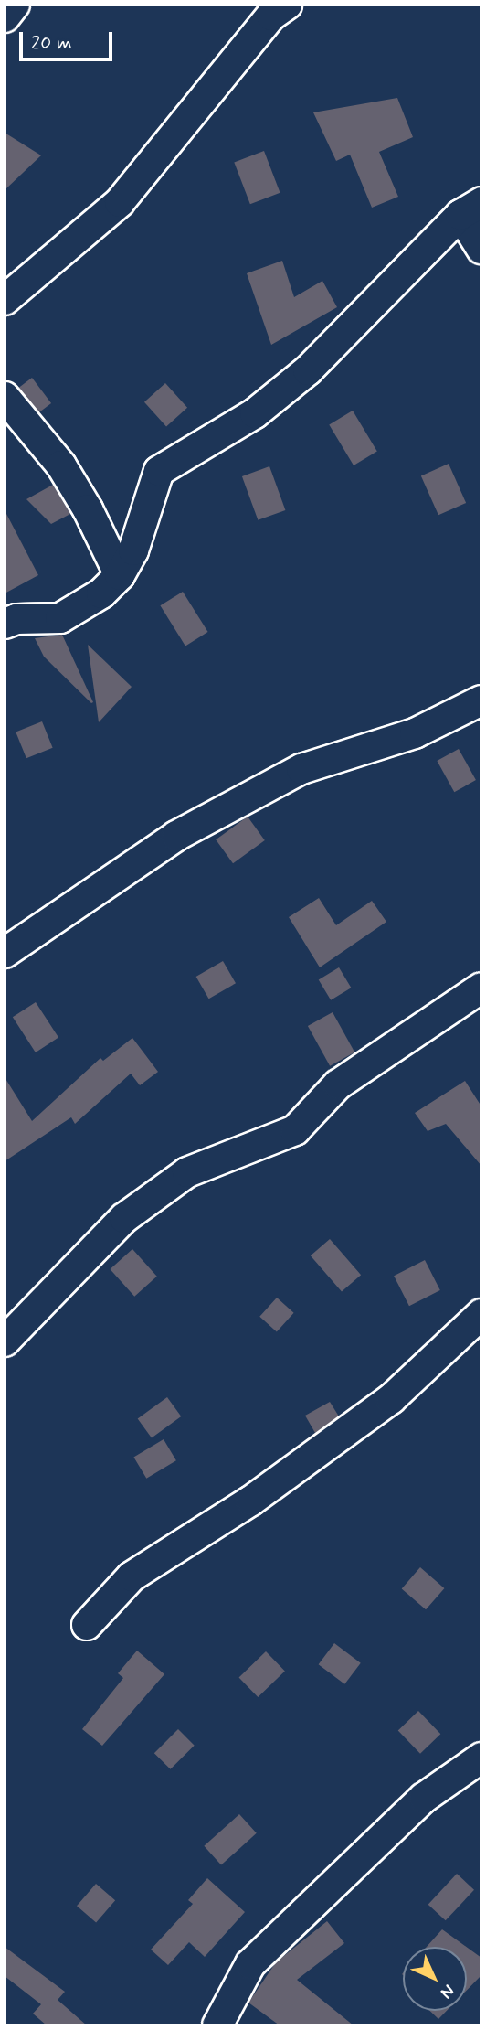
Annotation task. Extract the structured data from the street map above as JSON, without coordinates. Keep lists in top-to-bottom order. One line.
{"scale_bar":"20 m","north":"bottom right"}
